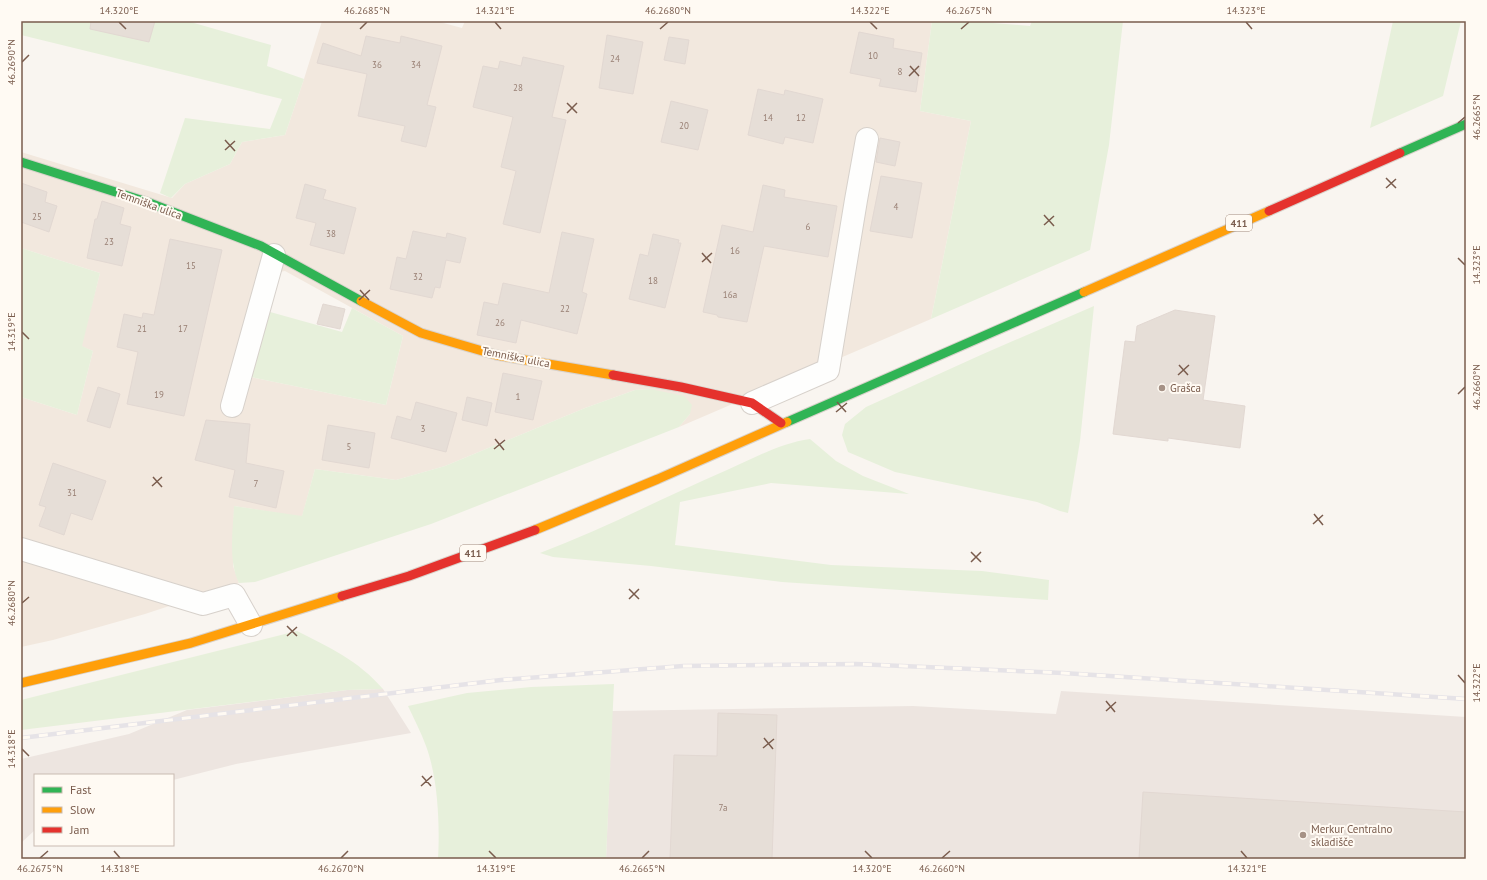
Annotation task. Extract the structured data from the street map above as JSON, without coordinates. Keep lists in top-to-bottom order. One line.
{"streets":{"main road":["Temniška ulica","411"]},"places":["Grašca","Merkur Centralno skladišče"],"house_numbers":["10","24","36","34","8","28","14","12","20","4","25","6","38","23","16","15","32","18","16a","22","26","21","17","19","1","3","5","7","31","7a"],"legend":["Fast","Slow","Jam"],"coordinates":["14.320°E","46.2685°N","14.321°E","46.2680°N","14.322°E","46.2675°N","14.323°E","46.2690°N","46.2665°N","14.319°E","46.2660°N","14.318°E","46.2670°N"]}
